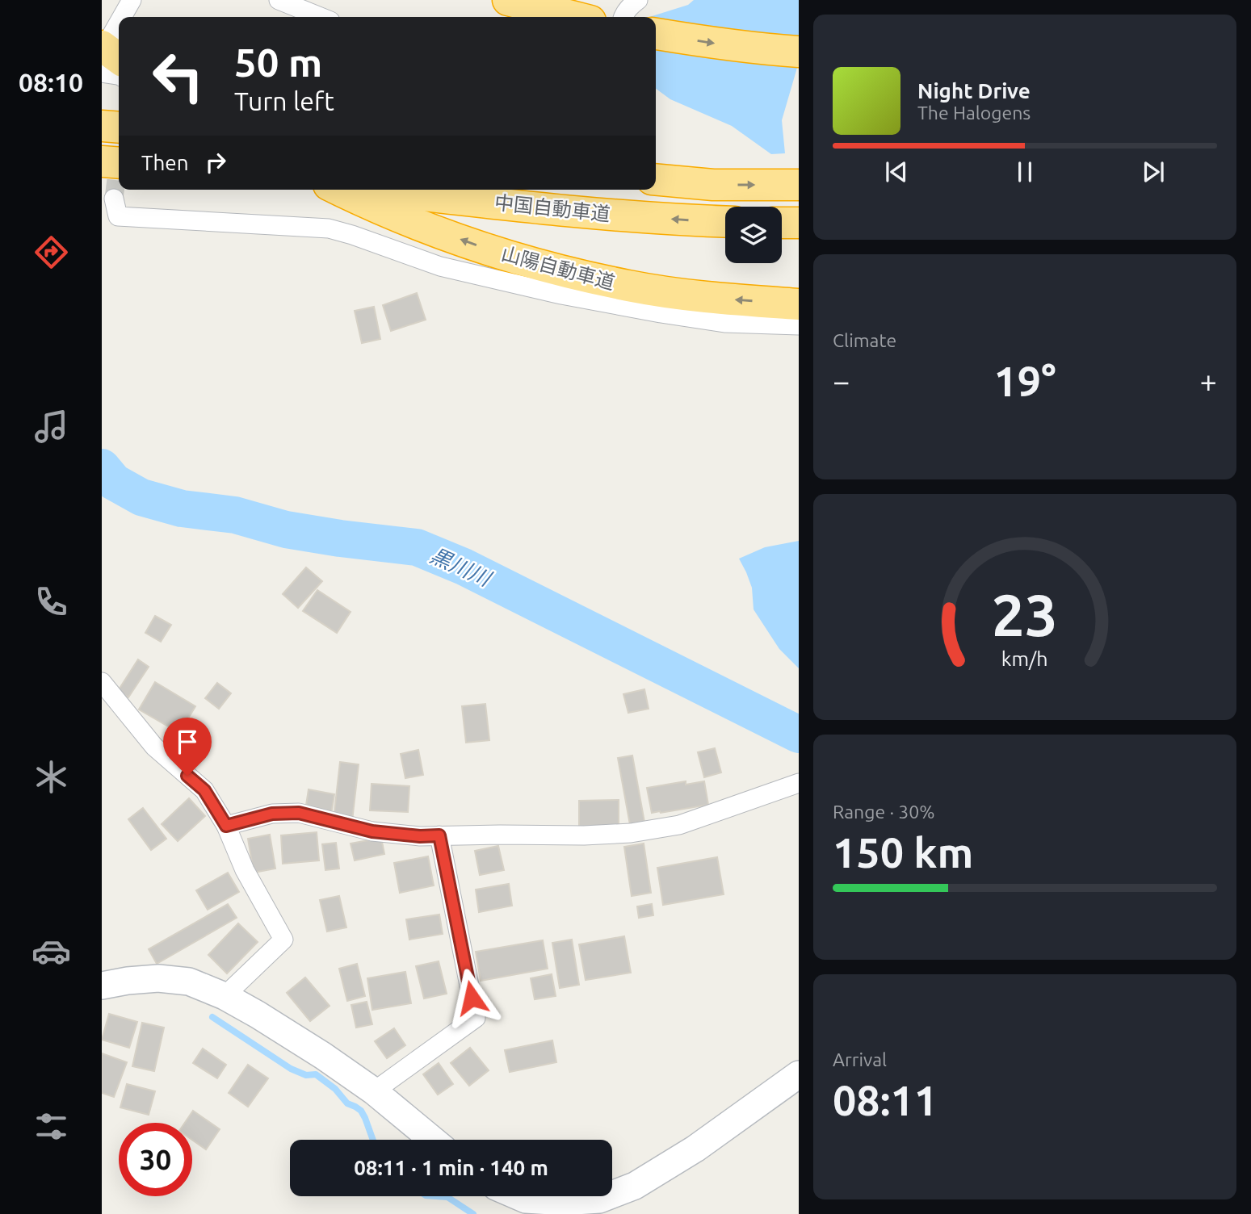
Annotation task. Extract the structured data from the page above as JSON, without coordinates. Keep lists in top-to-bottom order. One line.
{"streets":{"highway":["中国自動車道","山陽自動車道"]},"water":["黒川川"],"page":{"tabs":"08:10","turn":["50 m","Turn left"],"song":["Night Drive","The Halogens"],"then":"Then","tile":["Climate",["Range · 30%","150 km"],["Arrival","08:11"]],"heat":["−","19°","+"],"limit":"30","trip":"08:11 · 1 min · 140 m","gauge":["23","km/h"]}}
